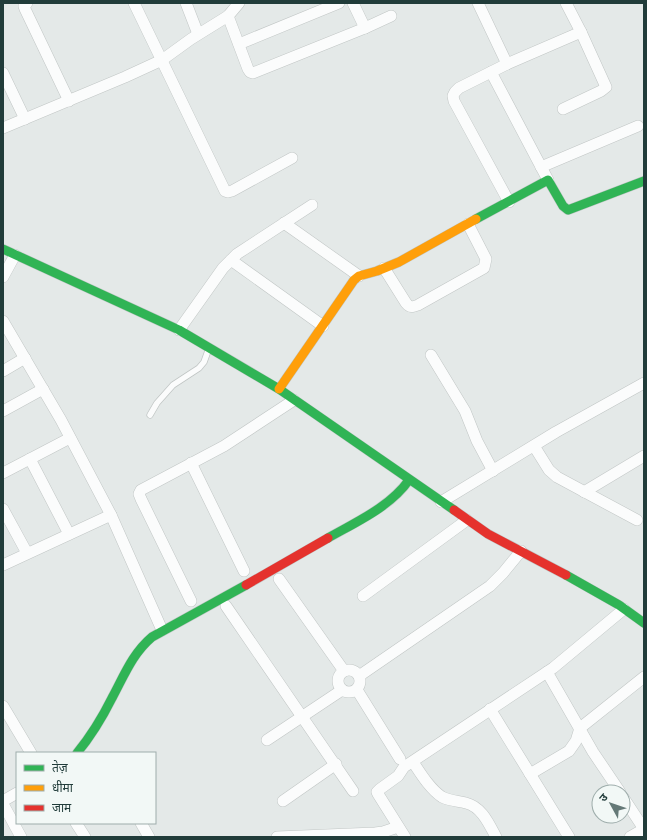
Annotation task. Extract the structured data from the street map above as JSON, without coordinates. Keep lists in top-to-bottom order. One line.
{"legend":["तेज़","धीमा","जाम"],"north":"top left"}
